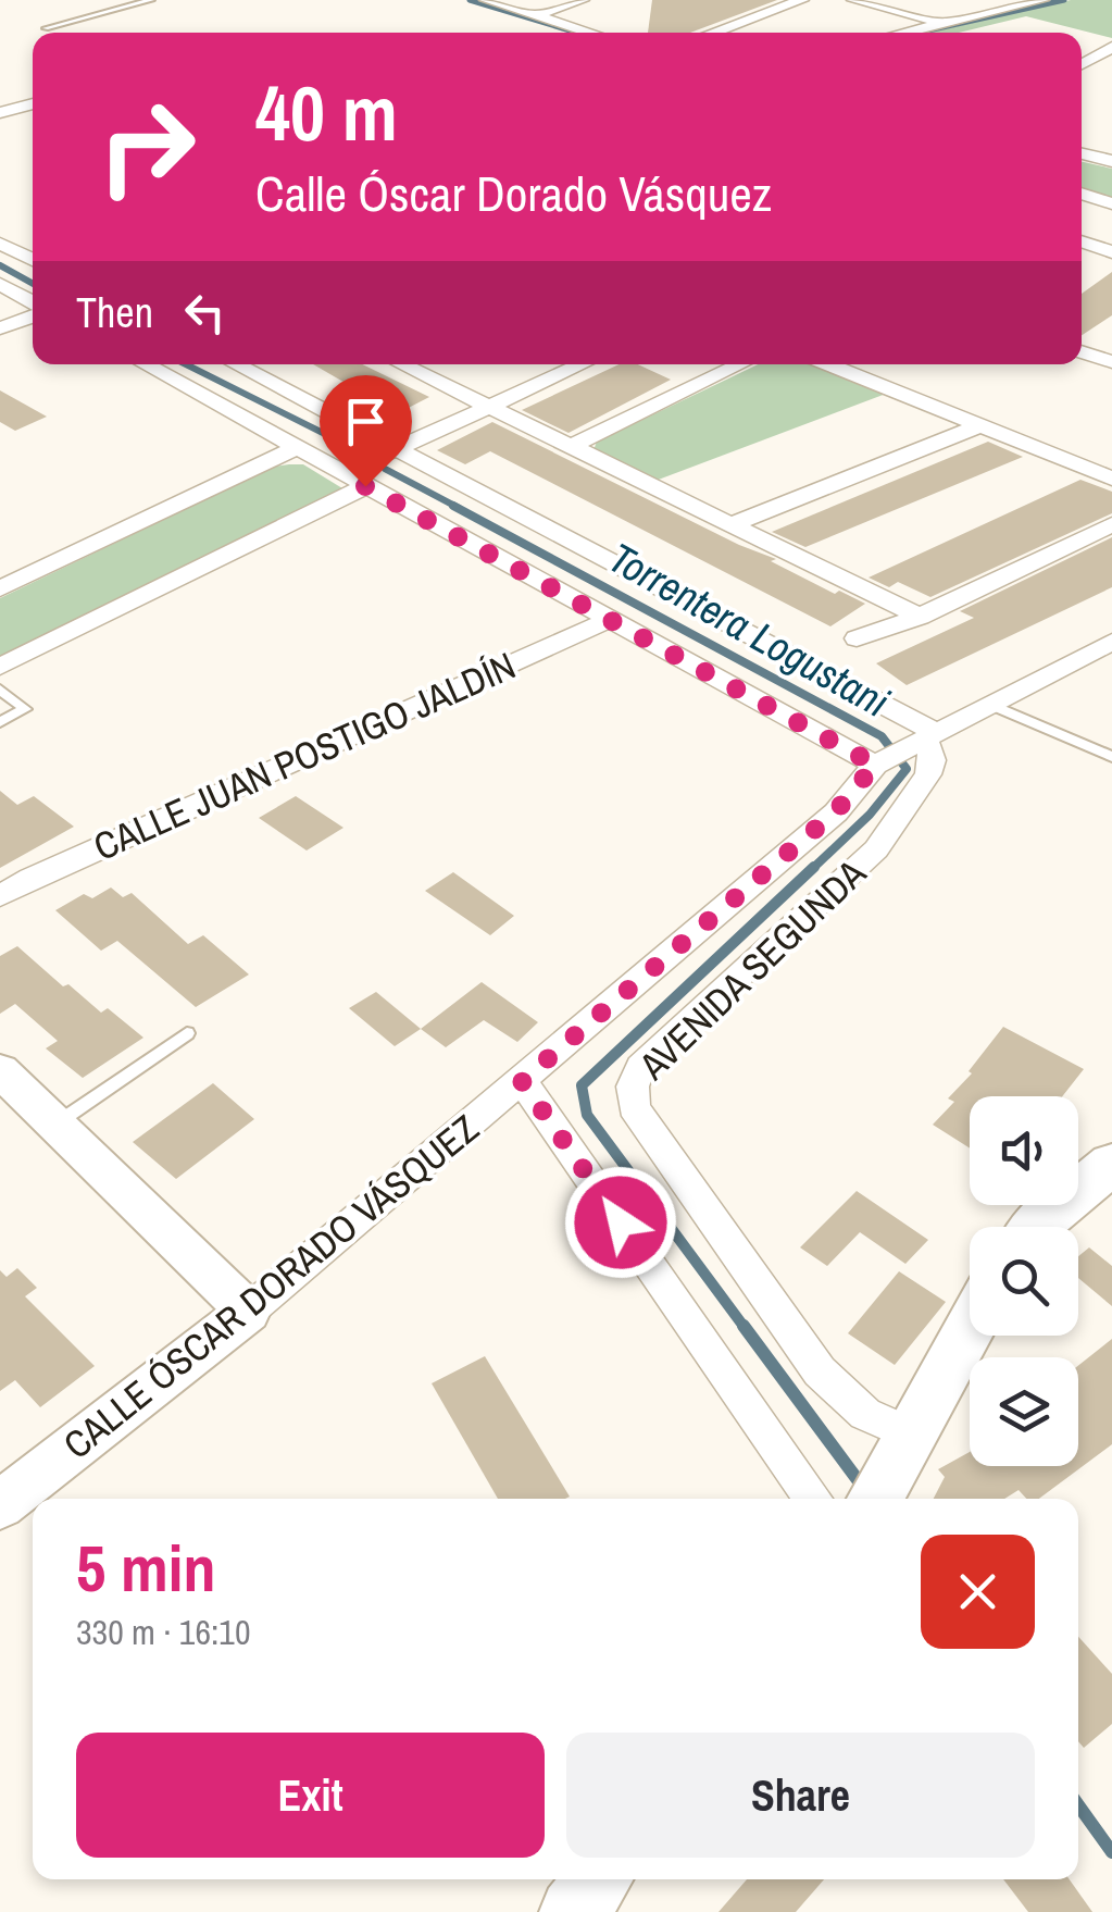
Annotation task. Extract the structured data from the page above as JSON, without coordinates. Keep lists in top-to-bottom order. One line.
{"streets":{"street":["CALLE JUAN POSTIGO JALDÍN","AVENIDA SEGUNDA","CALLE ÓSCAR DORADO VÁSQUEZ"]},"crossings":[["AVENIDA SEGUNDA","CALLE ÓSCAR DORADO VÁSQUEZ"]],"water":["Torrentera Logustani"],"page":{"turn":["40 m","Calle Óscar Dorado Vásquez"],"then":"Then","heading":["5 min","330 m · 16:10"],"buttons":["Exit","Share"]}}
